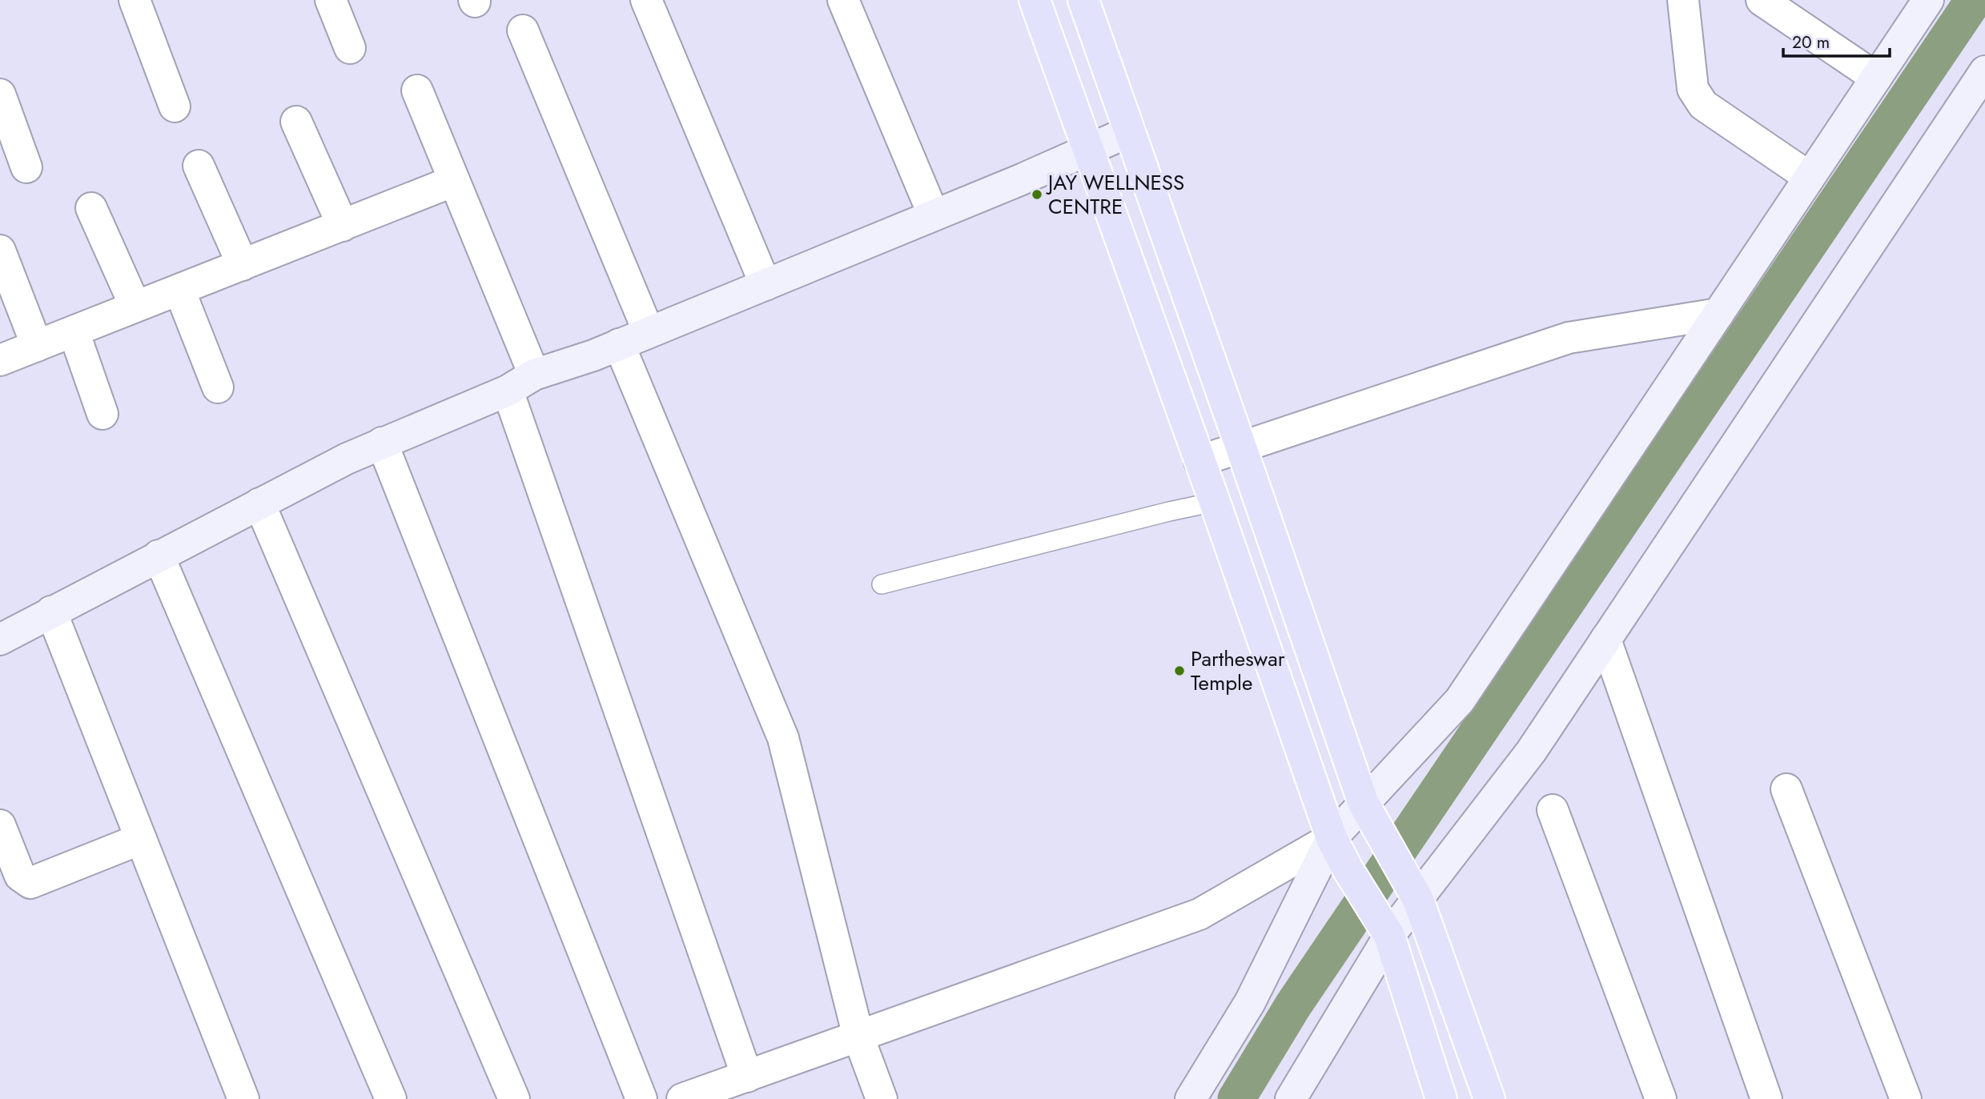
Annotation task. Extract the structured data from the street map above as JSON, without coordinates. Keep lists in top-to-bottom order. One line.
{"places":["JAY WELLNESS CENTRE","Partheswar Temple"],"scale_bar":"20 m"}
